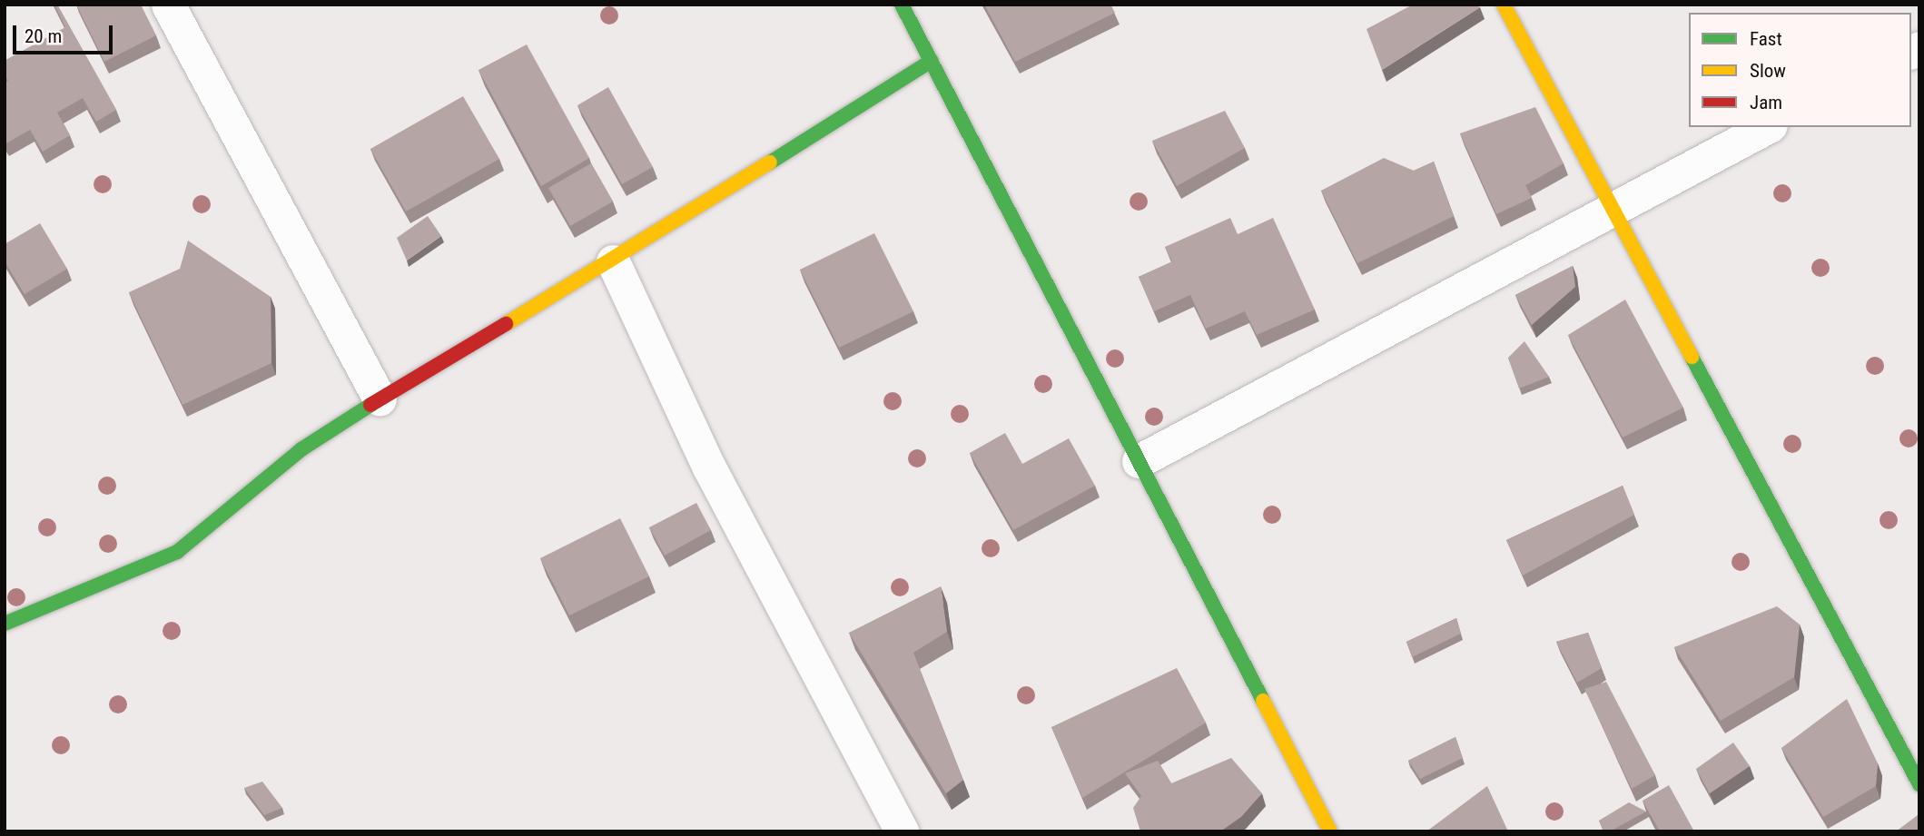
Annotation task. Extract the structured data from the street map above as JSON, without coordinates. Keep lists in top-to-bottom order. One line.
{"legend":["Fast","Slow","Jam"],"scale_bar":"20 m"}
